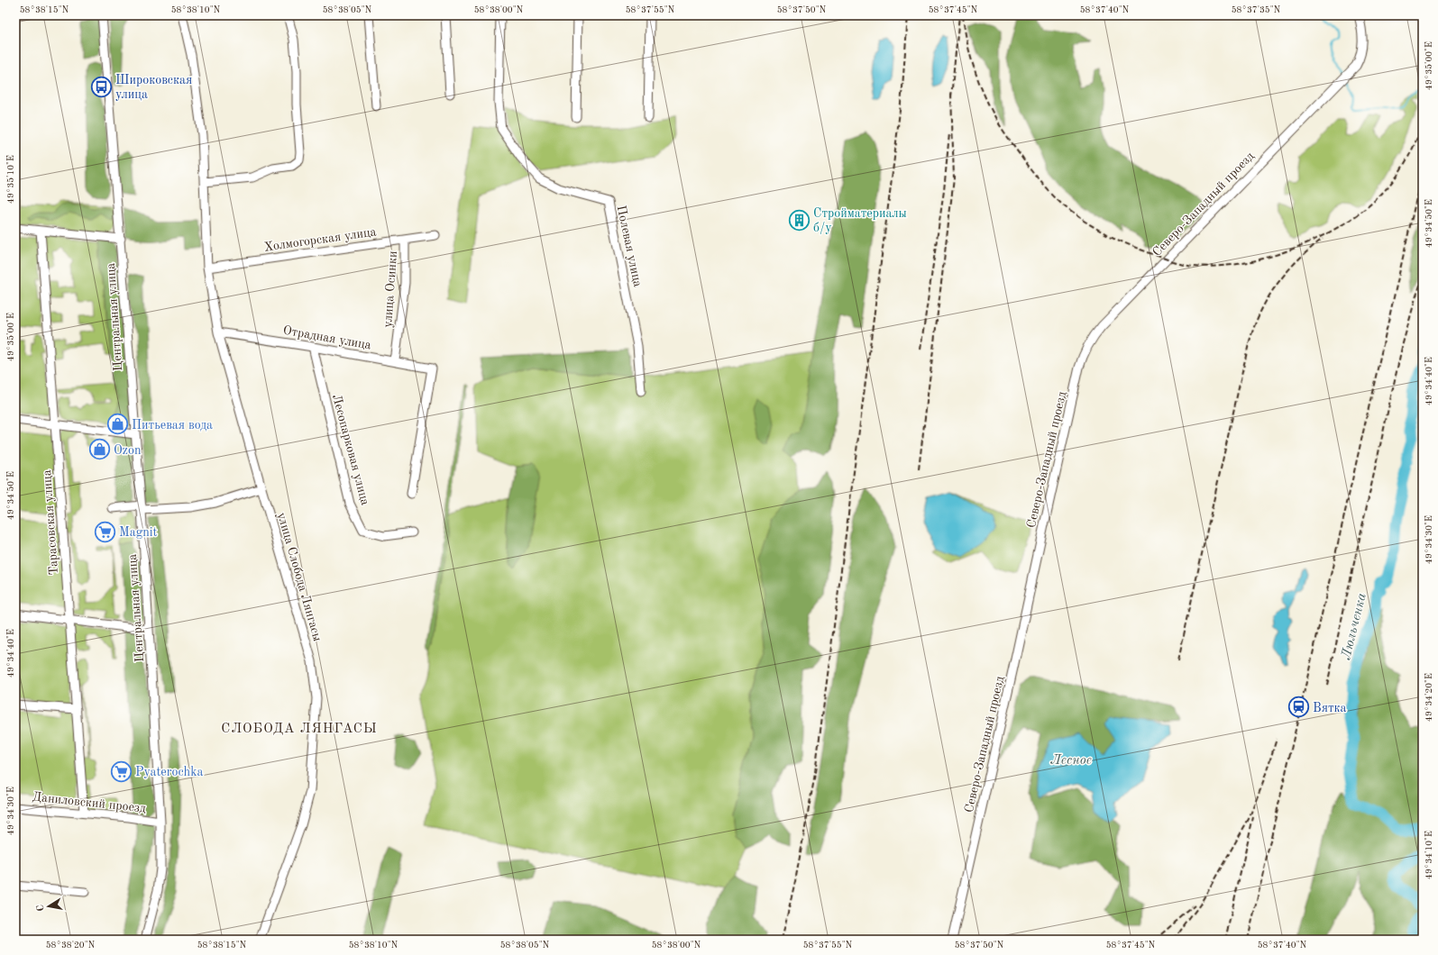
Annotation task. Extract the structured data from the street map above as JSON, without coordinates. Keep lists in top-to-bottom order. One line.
{"streets":{"street":["Северо-Западный проезд","Холмогорская улица","Полевая улица","улица Осинки","Центральная улица","Отрадная улица","Лесопарковая улица","Тарасовская улица","улица Слобода Лянгасы","Даниловский проезд"]},"crossings":[["Холмогорская улица","улица Осинки"],["Холмогорская улица","улица Слобода Лянгасы"],["улица Осинки","Отрадная улица"],["Центральная улица","Даниловский проезд"],["Отрадная улица","Лесопарковая улица"],["Отрадная улица","улица Слобода Лянгасы"],["Тарасовская улица","Даниловский проезд"]],"districts":["СЛОБОДА ЛЯНГАСЫ"],"water":["Люльченка","Лесное"],"places":{"bus stop":["Широковская улица"],"building":["Стройматериалы б/у"],"shop":["Питьевая вода","Ozon"],"supermarket":["Magnit","Pyaterochka"],"station":["Вятка"]},"north":"left","coordinates":["58°38'15\"N","58°38'10\"N","58°38'05\"N","58°38'00\"N","58°37'55\"N","58°37'50\"N","58°37'45\"N","58°37'40\"N","58°37'35\"N","49°35'00\"E","49°35'10\"E","49°34'50\"E","49°34'40\"E","49°34'30\"E","49°34'20\"E","49°34'10\"E","58°38'20\"N"]}
